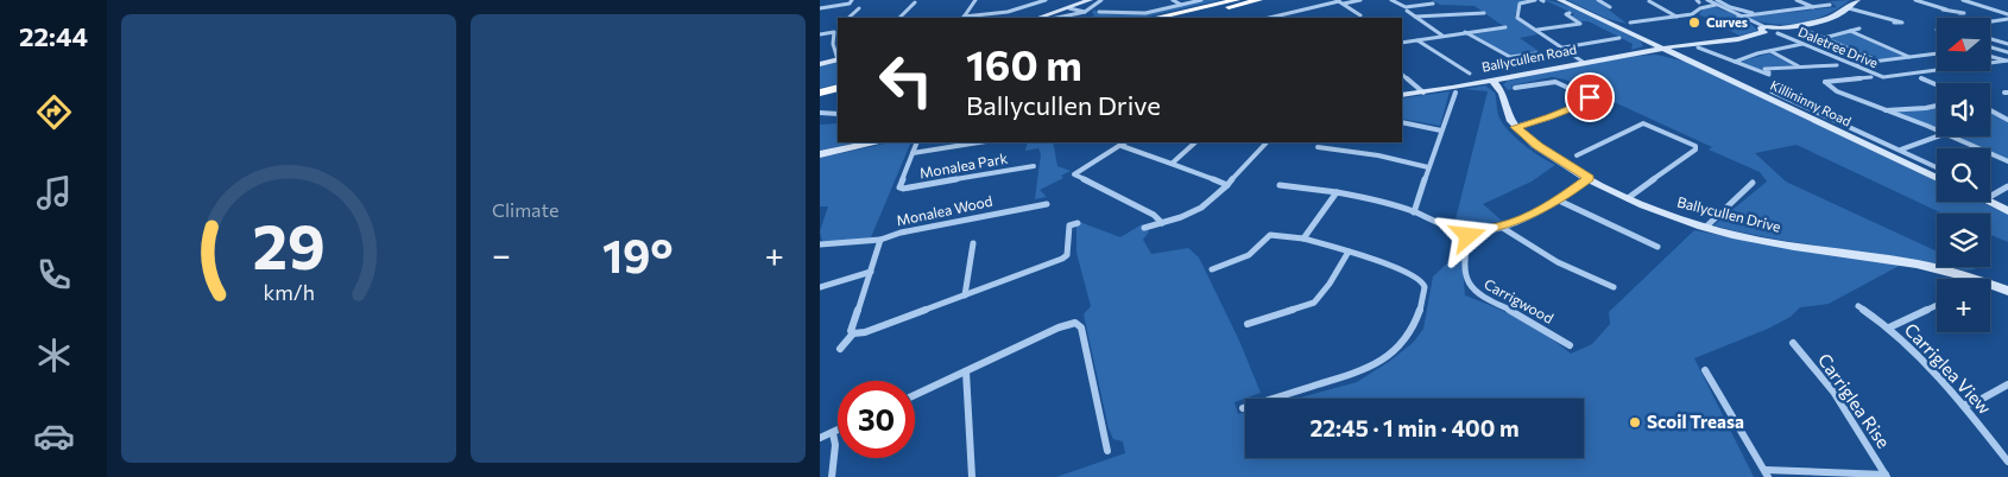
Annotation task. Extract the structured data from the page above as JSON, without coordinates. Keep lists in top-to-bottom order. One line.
{"streets":{"street":["Daletree Drive","Ballycullen Road","Killininny Road","Monalea Park","Monalea Wood","Ballycullen Drive","Carrigwood","Carriglea View","Carriglea Rise"]},"crossings":[["Ballycullen Road","Killininny Road"],["Ballycullen Road","Ballycullen Drive"]],"places":["Curves","Scoil Treasa"],"north":"left","page":{"tabs":"22:44","tile":"Climate","map_buttons":"+","turn":["160 m","Ballycullen Drive"],"heat":["−","19°","+"],"limit":"30","trip":"22:45 · 1 min · 400 m","gauge":["29","km/h"]}}
